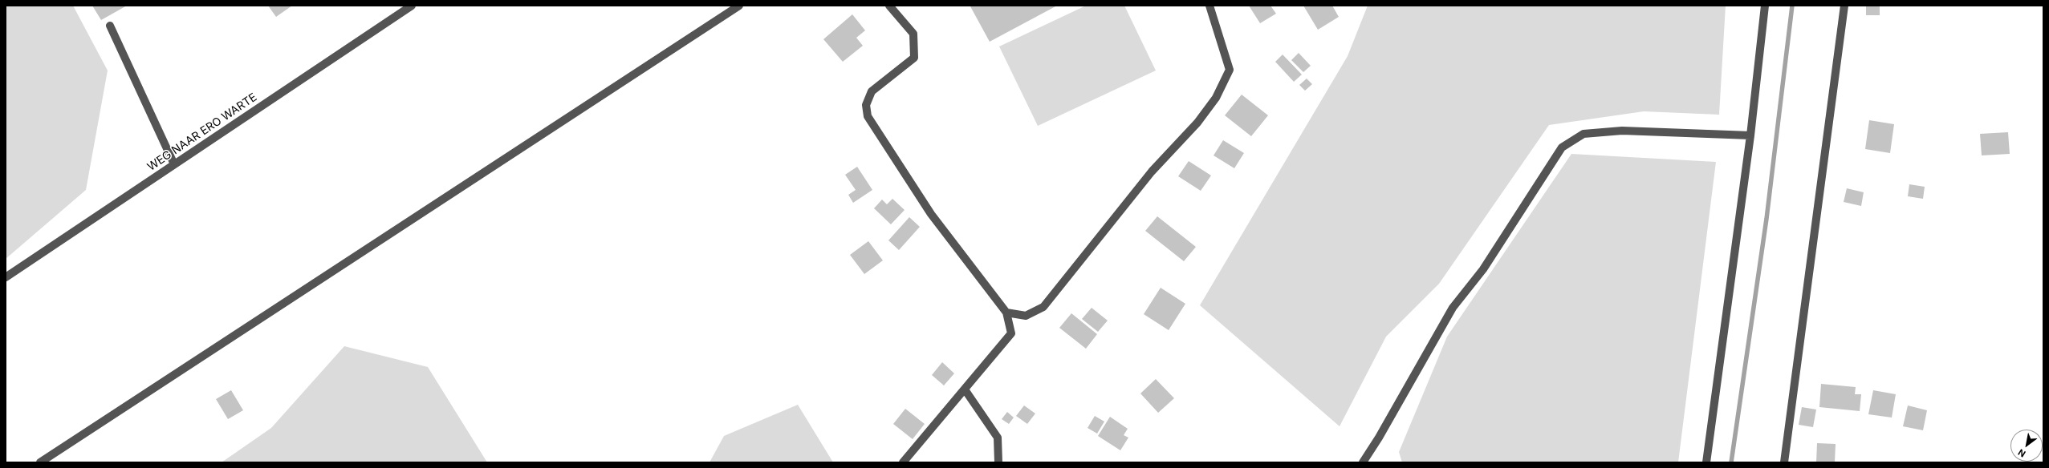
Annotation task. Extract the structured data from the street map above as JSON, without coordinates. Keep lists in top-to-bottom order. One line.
{"streets":{"street":["WEG NAAR ERO WARTE"]},"north":"bottom left"}
